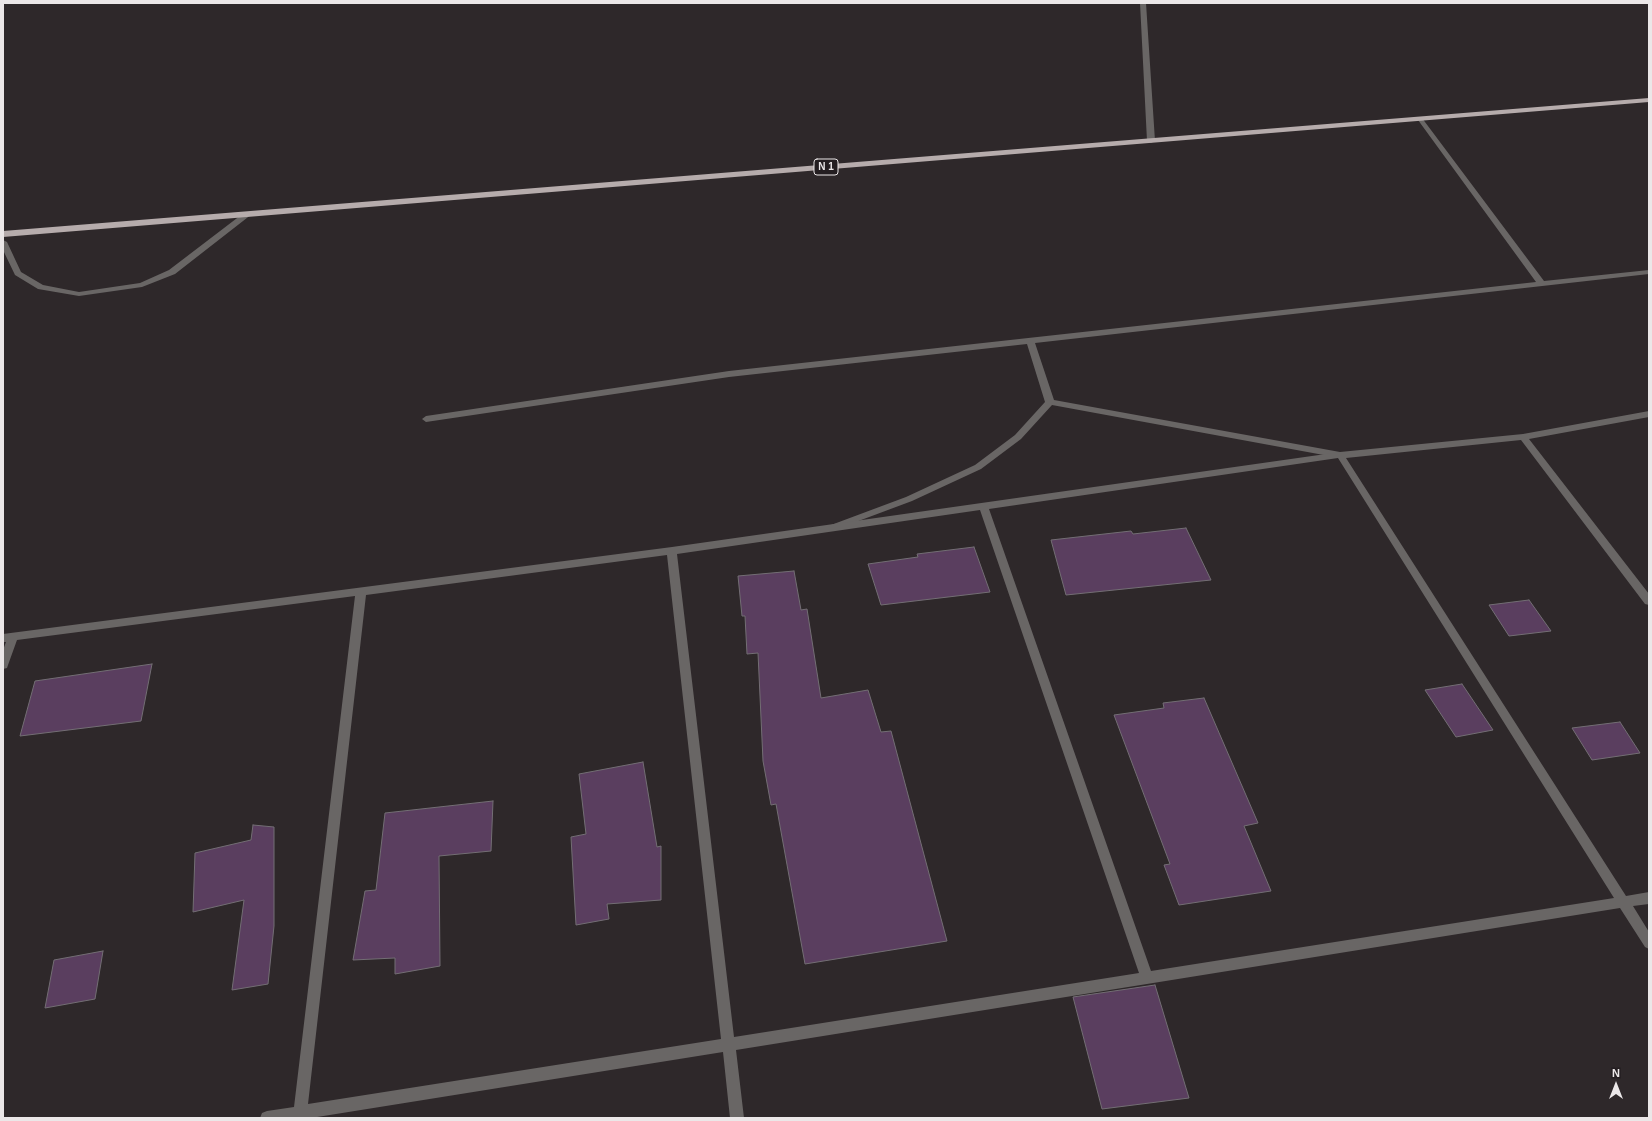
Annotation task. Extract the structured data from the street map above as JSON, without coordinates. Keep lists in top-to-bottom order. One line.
{"streets":{"highway":["N 1"]},"north":"top"}
